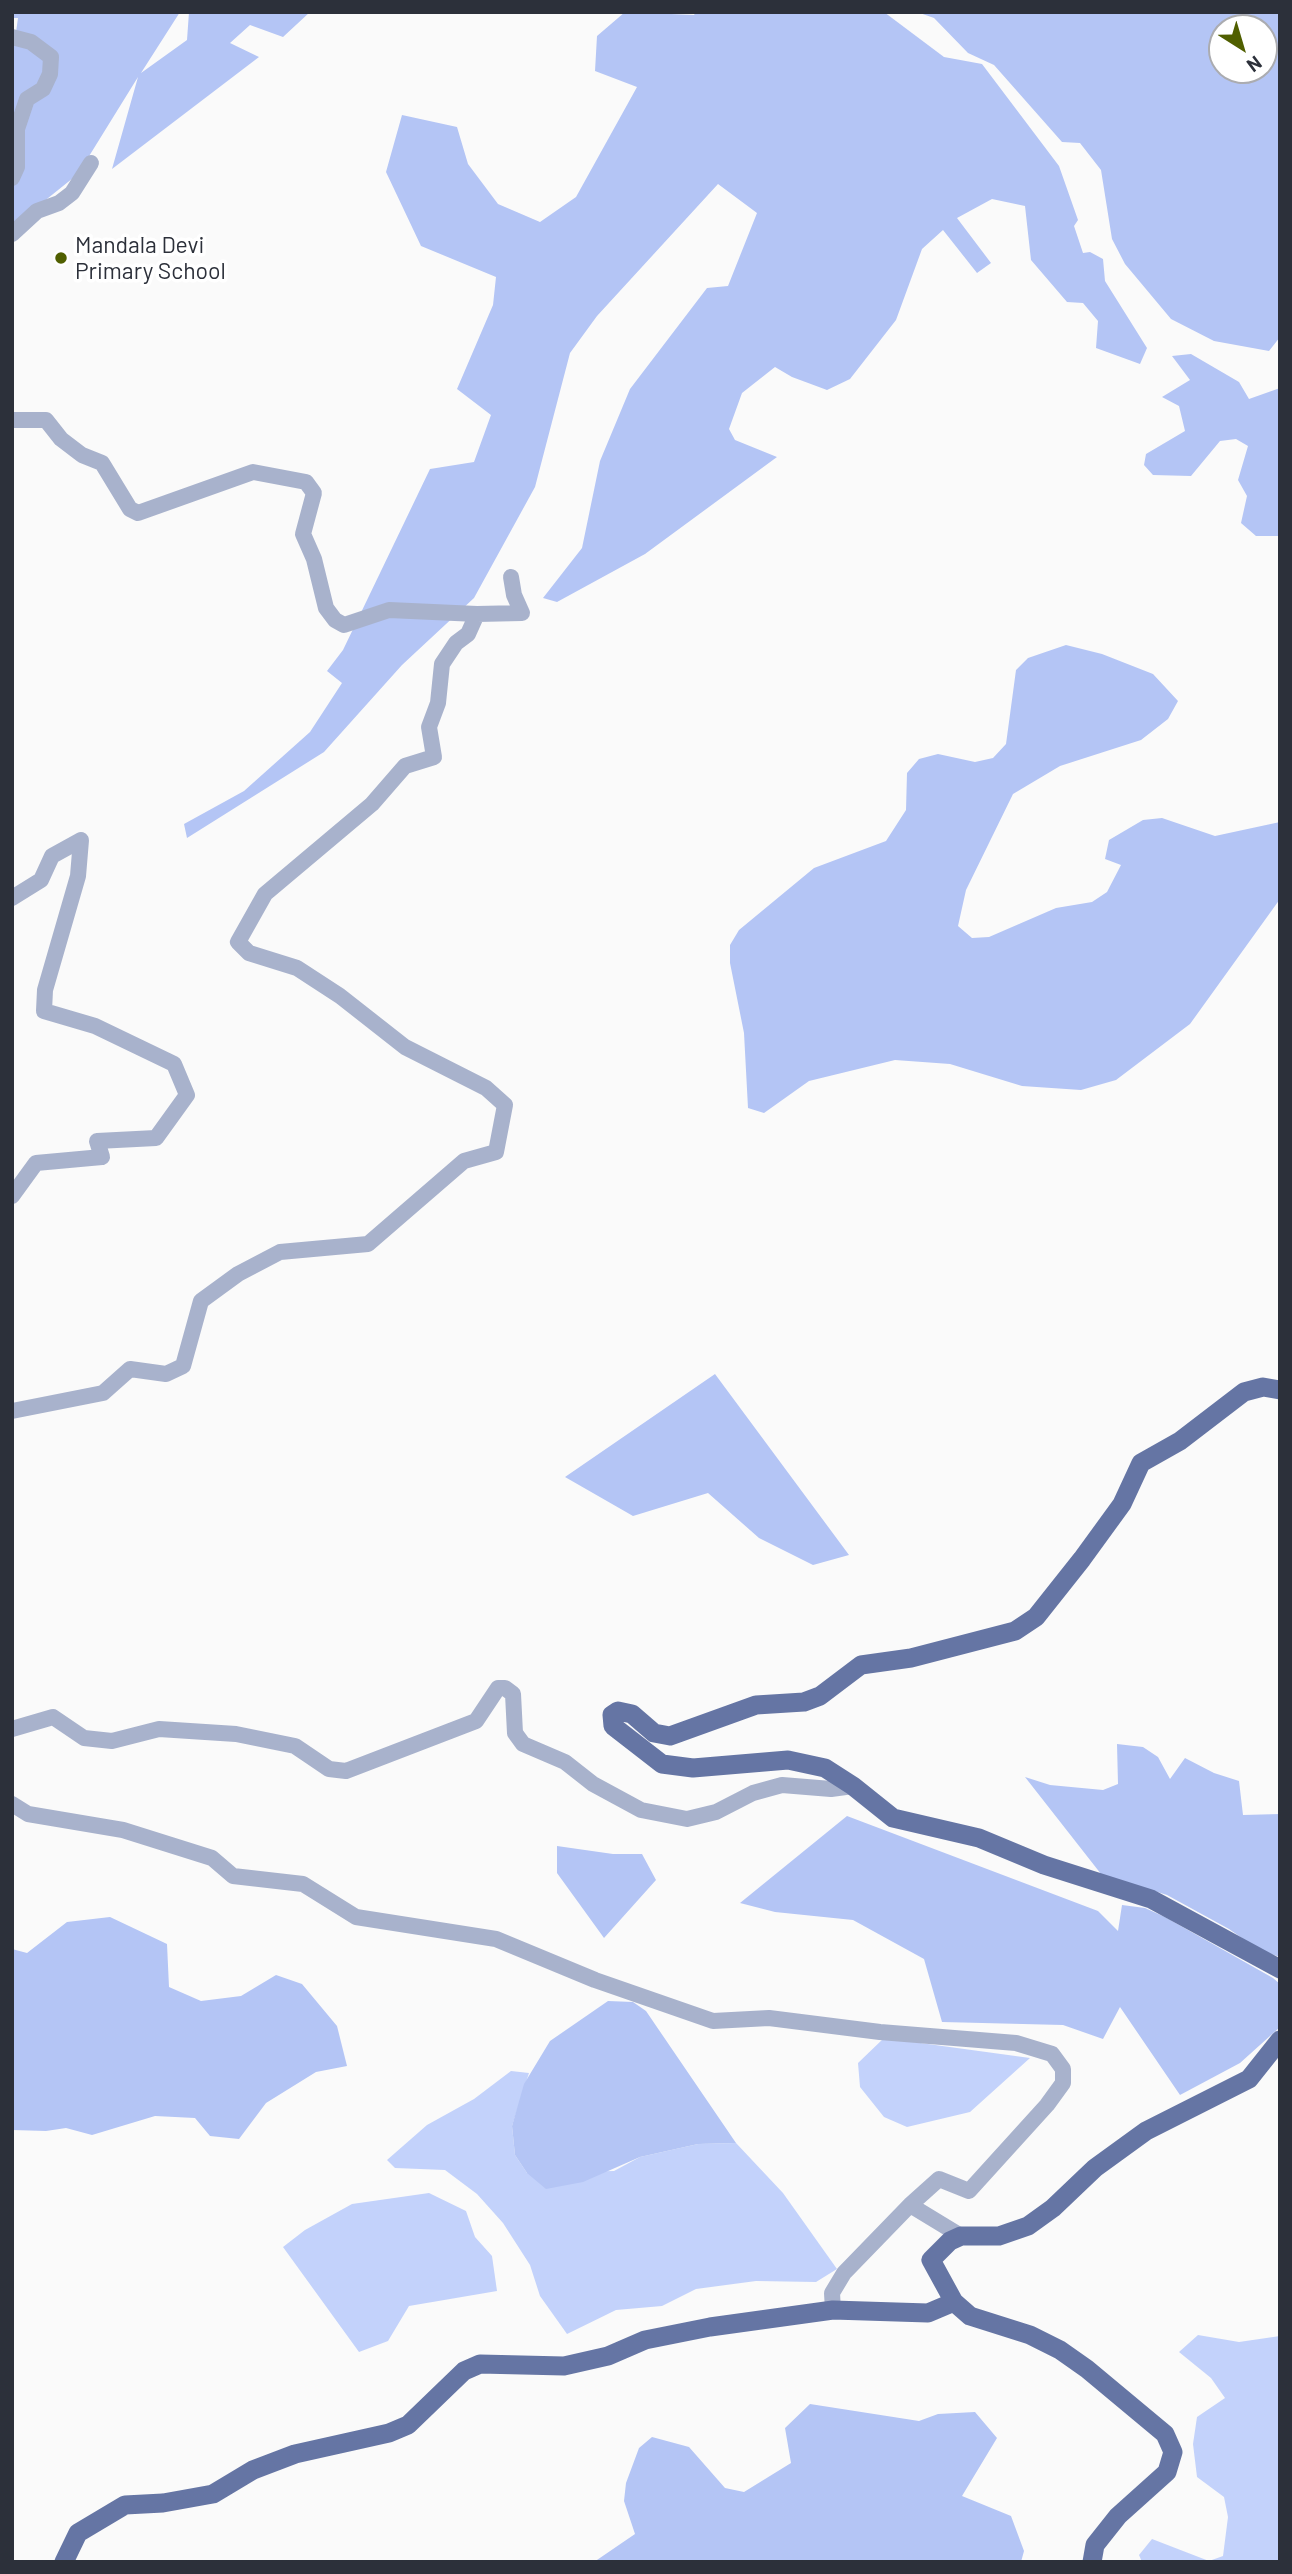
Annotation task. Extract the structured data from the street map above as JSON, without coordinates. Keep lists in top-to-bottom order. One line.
{"places":["Mandala Devi Primary School"],"north":"bottom right"}
